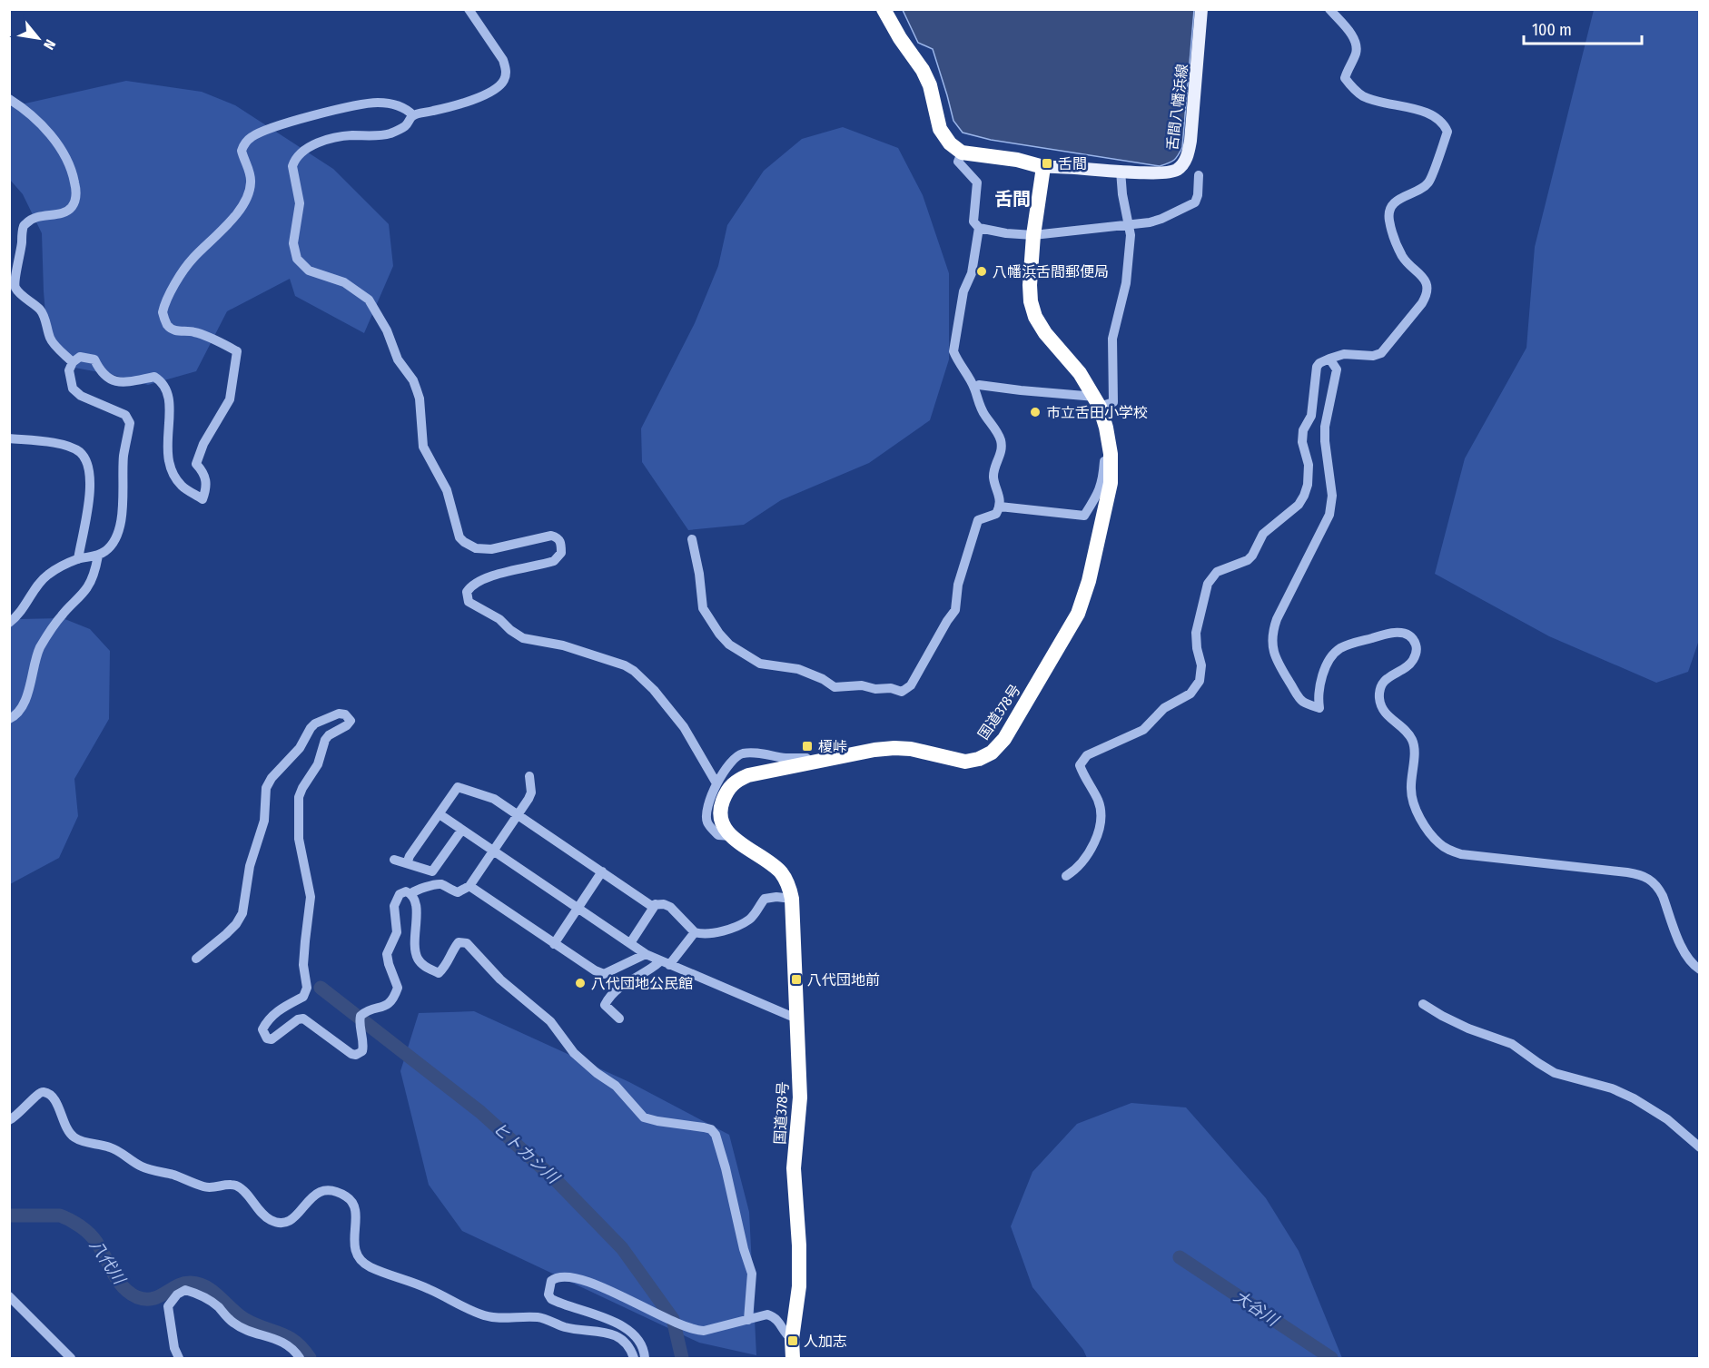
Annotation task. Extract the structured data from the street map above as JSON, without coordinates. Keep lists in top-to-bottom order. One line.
{"streets":{"highway":["国道378号"],"main road":["舌間八幡浜線"]},"crossings":[["舌間八幡浜線","国道378号"]],"districts":["舌間"],"water":["ヒトカシ川","八代川","大谷川"],"places":{"transit":["舌間","榎峠","八代団地前","人加志"],"other":["八幡浜舌間郵便局","市立舌田小学校","八代団地公民館"]},"scale_bar":"100 m","north":"bottom right"}
